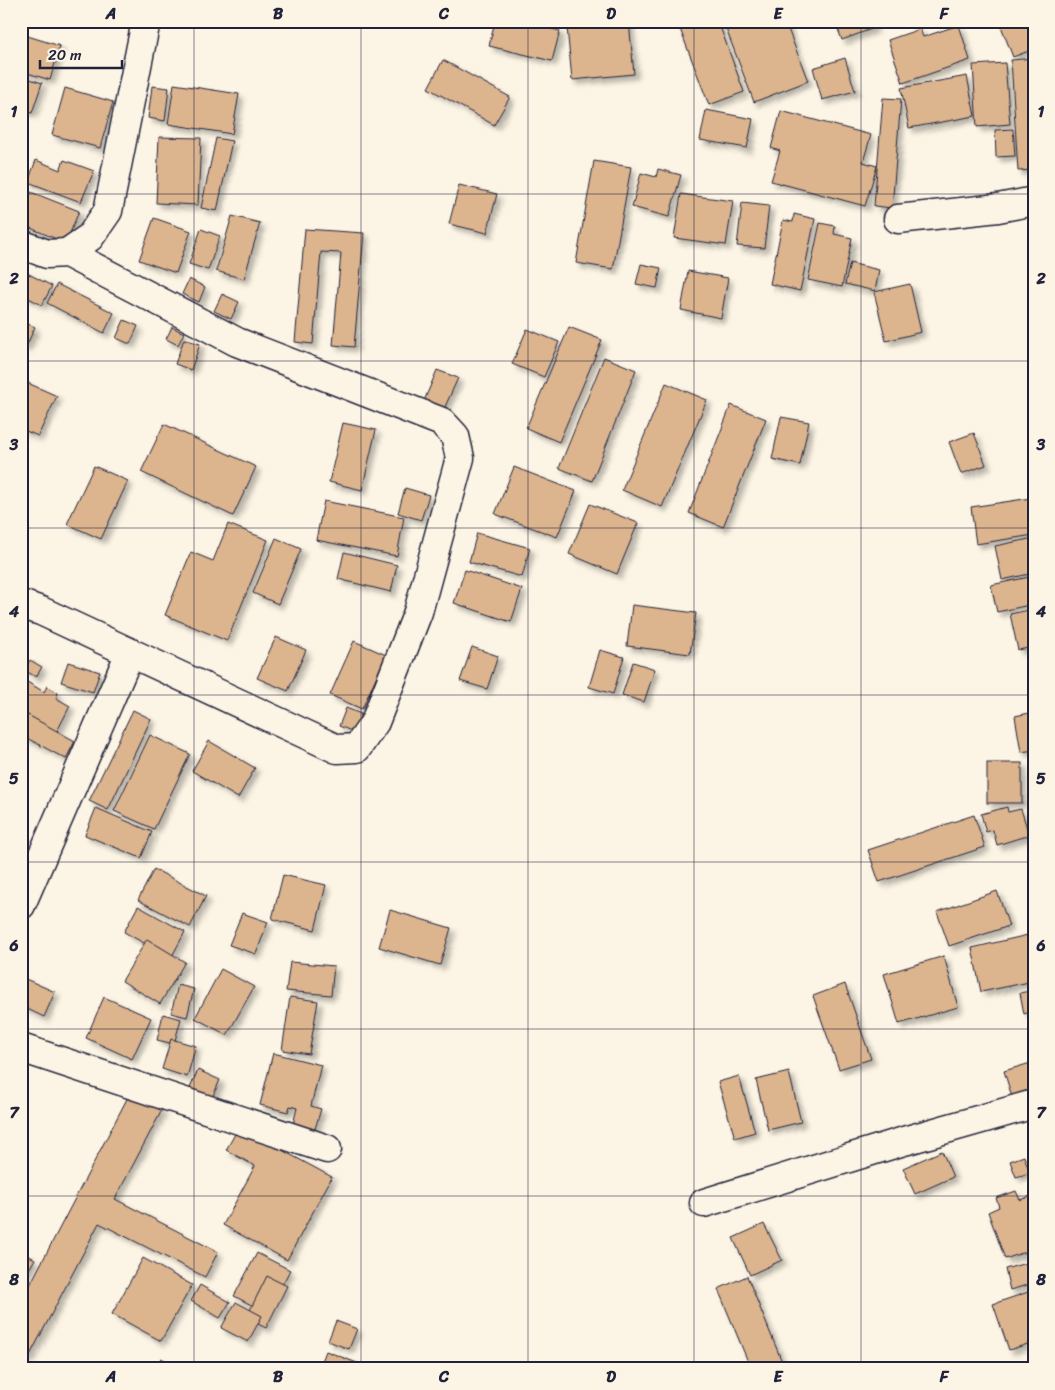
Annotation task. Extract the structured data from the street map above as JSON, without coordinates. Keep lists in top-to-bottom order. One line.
{"scale_bar":"20 m","grid":{"columns":["A","B","C","D","E","F"],"rows":["1","2","3","4","5","6","7","8"]}}
